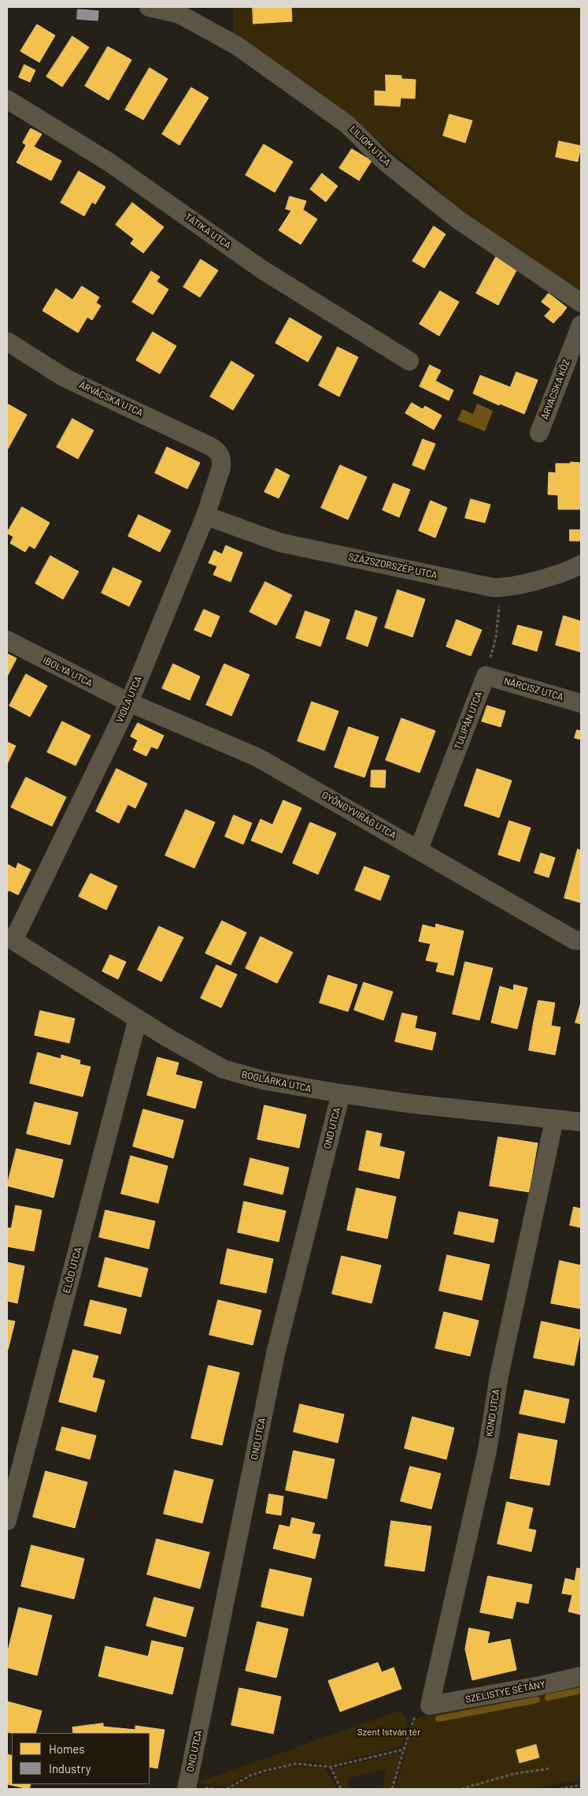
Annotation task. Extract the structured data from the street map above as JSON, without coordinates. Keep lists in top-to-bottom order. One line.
{"streets":{"street":["LILIOM UTCA","TÁTIKA UTCA","ÁRVÁCSKA KÖZ","ÁRVÁCSKA UTCA","SZÁZSZORSZÉP UTCA","IBOLYA UTCA","NÁRCISZ UTCA","VIOLA UTCA","TULIPÁN UTCA","GYÖNGYVIRÁG UTCA","BOGLÁRKA UTCA","OND UTCA","ELŐD UTCA","KOND UTCA","SZELISTYE SÉTÁNY"]},"crossings":[["ÁRVÁCSKA UTCA","VIOLA UTCA"],["SZÁZSZORSZÉP UTCA","VIOLA UTCA"],["IBOLYA UTCA","VIOLA UTCA"],["IBOLYA UTCA","GYÖNGYVIRÁG UTCA"],["NÁRCISZ UTCA","TULIPÁN UTCA"],["VIOLA UTCA","GYÖNGYVIRÁG UTCA"],["VIOLA UTCA","BOGLÁRKA UTCA"],["TULIPÁN UTCA","GYÖNGYVIRÁG UTCA"],["BOGLÁRKA UTCA","OND UTCA"],["BOGLÁRKA UTCA","ELŐD UTCA"],["BOGLÁRKA UTCA","KOND UTCA"],["KOND UTCA","SZELISTYE SÉTÁNY"]],"parks":["Szent István tér"],"legend":["Homes","Industry"]}
